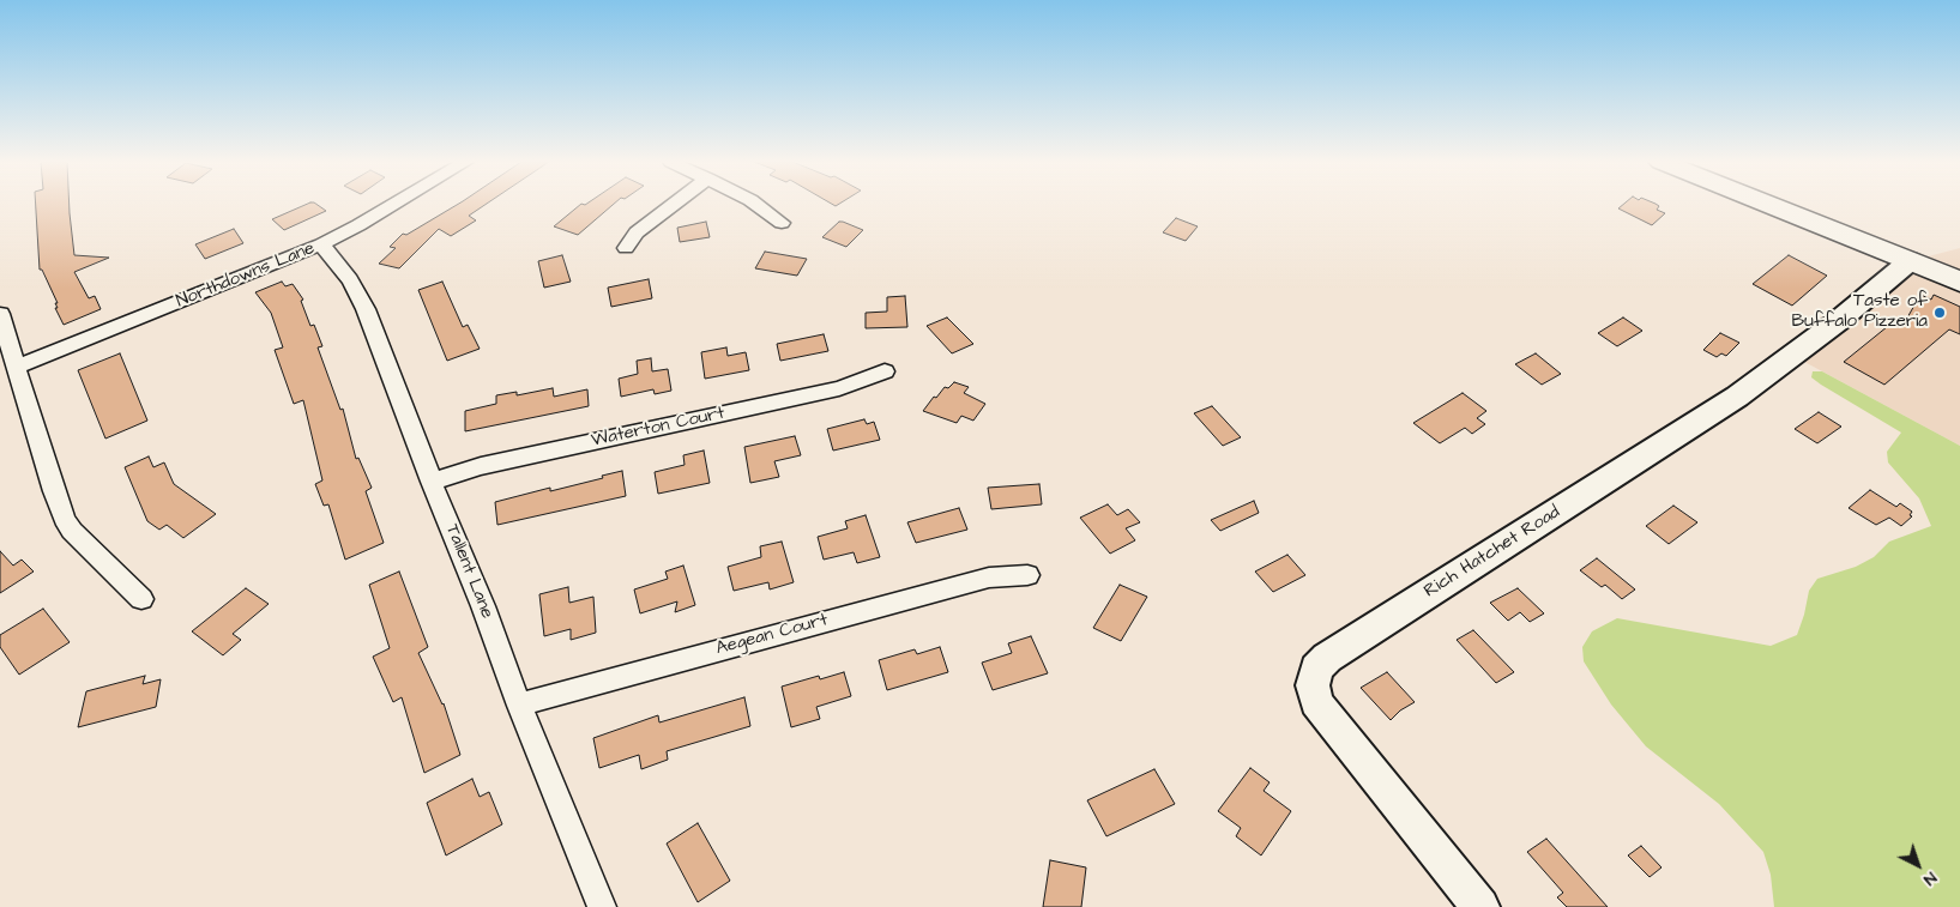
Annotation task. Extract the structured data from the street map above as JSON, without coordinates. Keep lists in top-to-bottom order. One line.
{"streets":{"street":["Northdowns Lane","Waterton Court","Rich Hatchet Road","Tallent Lane","Aegean Court"]},"crossings":[["Northdowns Lane","Tallent Lane"],["Waterton Court","Tallent Lane"],["Tallent Lane","Aegean Court"]],"places":["Taste of Buffalo Pizzeria"],"north":"bottom right"}
